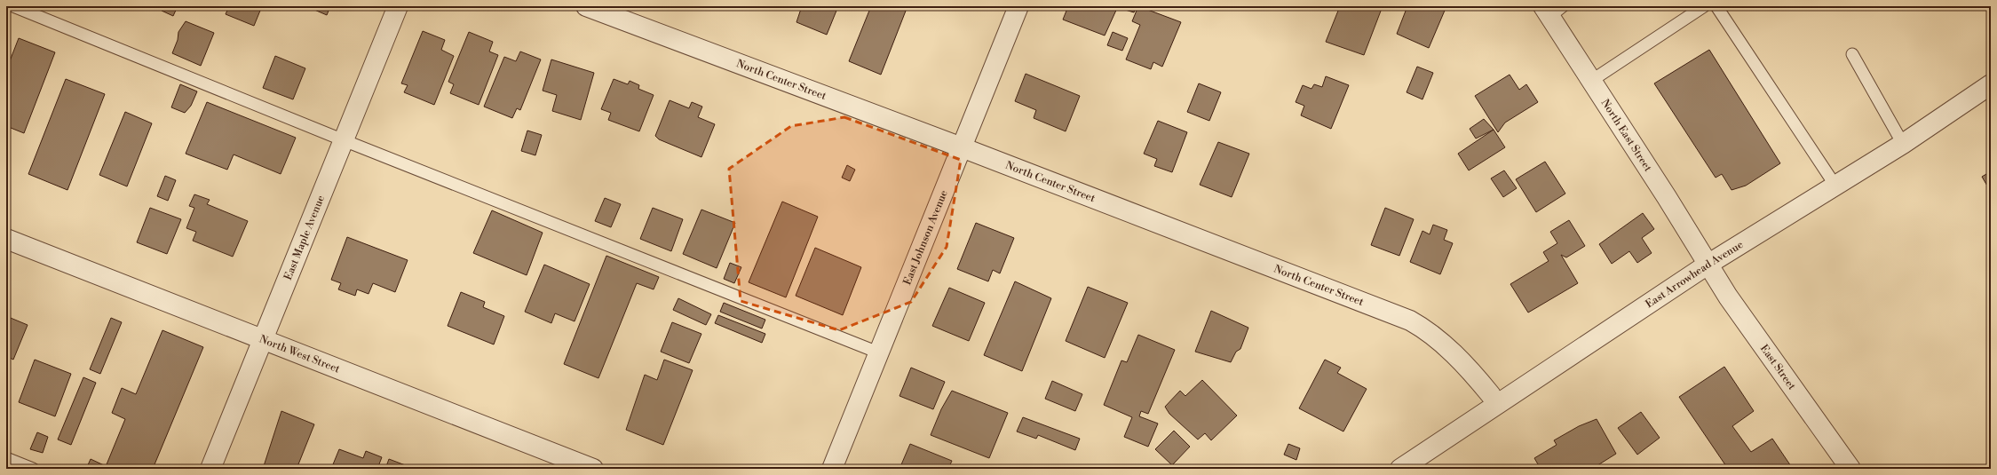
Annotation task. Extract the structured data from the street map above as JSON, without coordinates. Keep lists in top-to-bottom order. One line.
{"streets":{"street":["North Center Street","North East Street","East Maple Avenue","East Johnson Avenue","East Arrowhead Avenue","North West Street","East Street"]},"crossings":[["North Center Street","East Johnson Avenue"],["North East Street","East Arrowhead Avenue"],["North East Street","East Street"],["East Maple Avenue","North West Street"],["East Arrowhead Avenue","East Street"]]}
